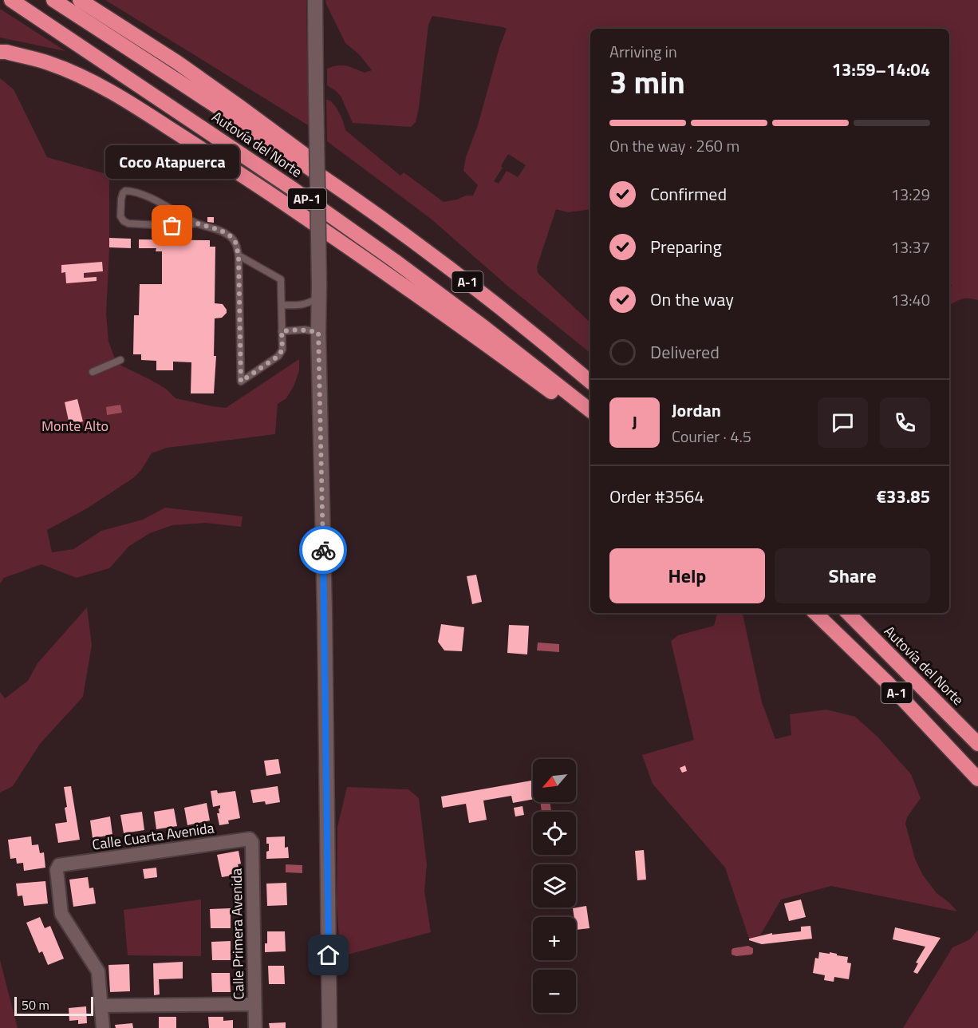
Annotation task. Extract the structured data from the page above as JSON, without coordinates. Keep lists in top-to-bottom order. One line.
{"streets":{"highway":["Autovía del Norte","AP-1","A-1"],"street":["Calle Cuarta Avenida","Calle Primera Avenida"]},"crossings":[["Autovía del Norte","A-1"],["Calle Cuarta Avenida","Calle Primera Avenida"]],"parks":["Monte Alto"],"places":["Coco Atapuerca"],"scale_bar":"50 m","north":"bottom left","page":{"heading":["3 min","Arriving in","13:59–14:04"],"panel":["Jordan","Courier · 4.5","Order #3564","€33.85"],"bar":"On the way · 260 m","bubble":"Coco Atapuerca","list":[["Confirmed","13:29"],["Preparing","13:37"],["On the way","13:40"],"Delivered"],"round":"J","buttons":["Help","Share"],"map_buttons":["+","−"],"scale":"50 m"}}
